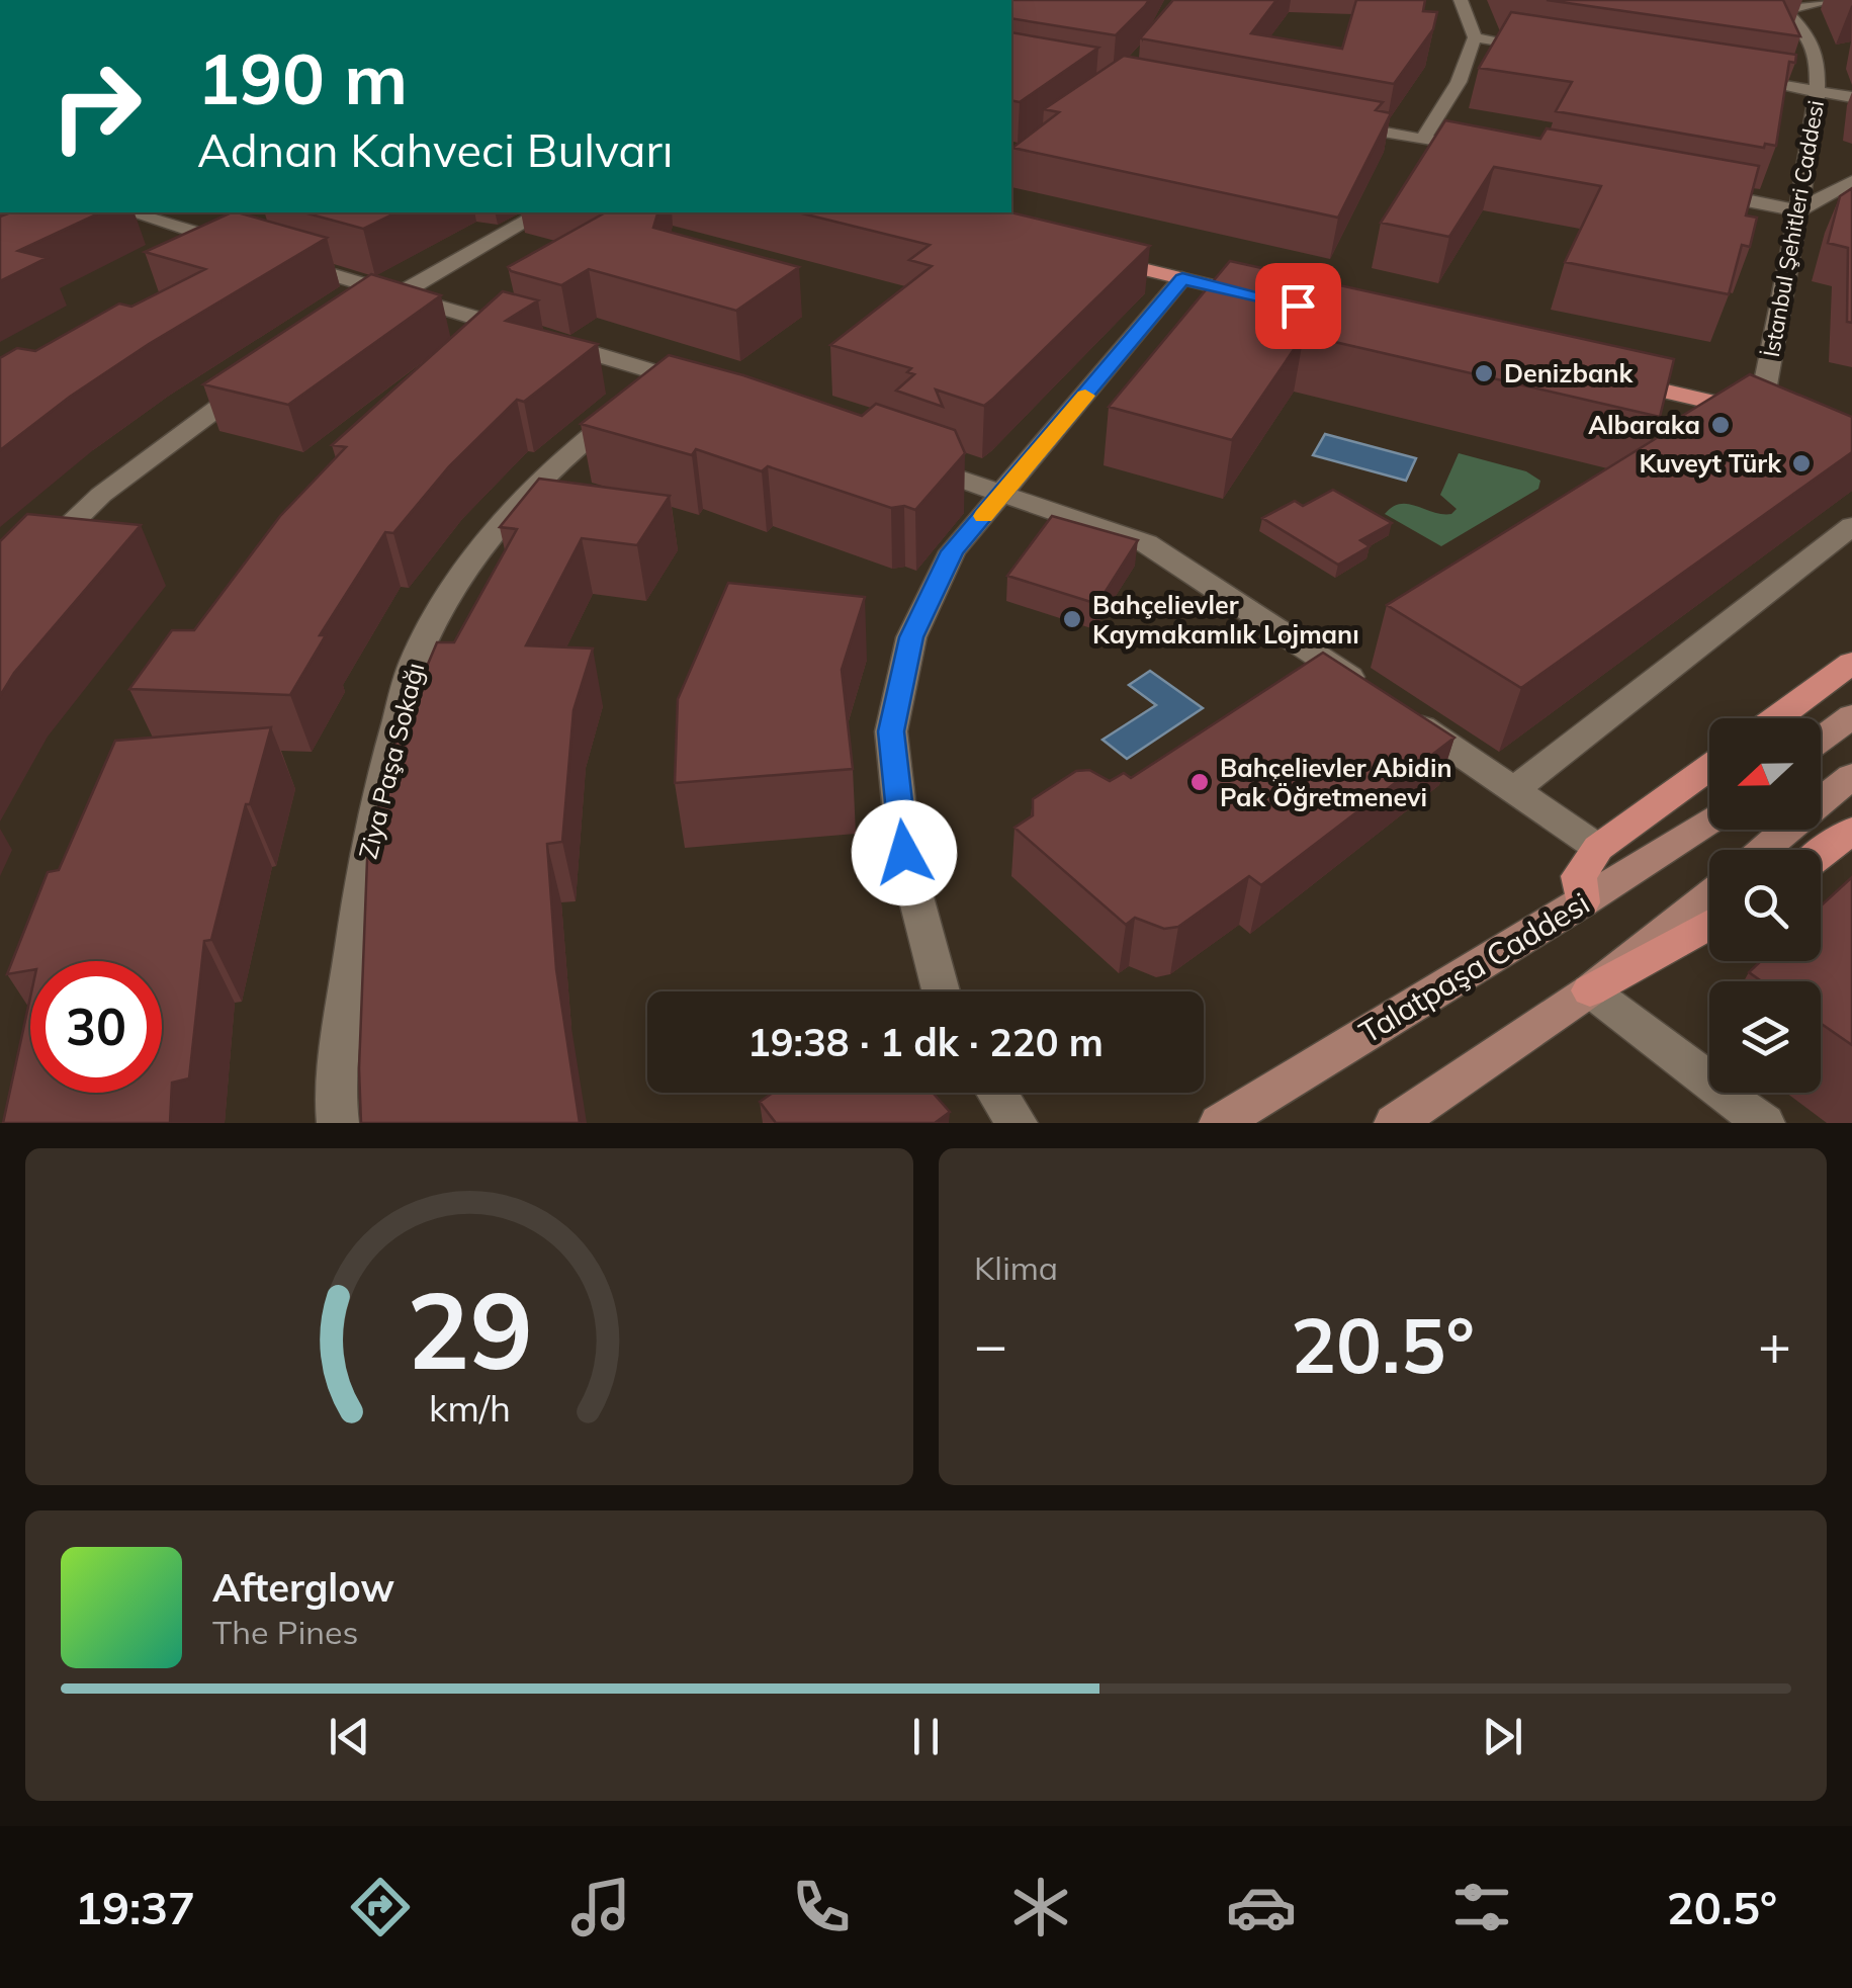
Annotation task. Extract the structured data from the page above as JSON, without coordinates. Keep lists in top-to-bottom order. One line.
{"streets":{"main road":["Talatpaşa Caddesi"],"street":["İstanbul Şehitleri Caddesi","Ziya Paşa Sokağı"]},"places":["Denizbank","Albaraka","Kuveyt Türk","Bahçelievler Kaymakamlık Lojmanı","Bahçelievler Abidin Pak Öğretmenevi"],"north":"left","page":{"turn":["190 m","Adnan Kahveci Bulvarı"],"limit":"30","trip":"19:38 · 1 dk · 220 m","tile":"Klima","heat":["−","20.5°","+"],"song":["Afterglow","The Pines"],"tabs":["19:37","20.5°"],"gauge":["29","km/h"]}}
